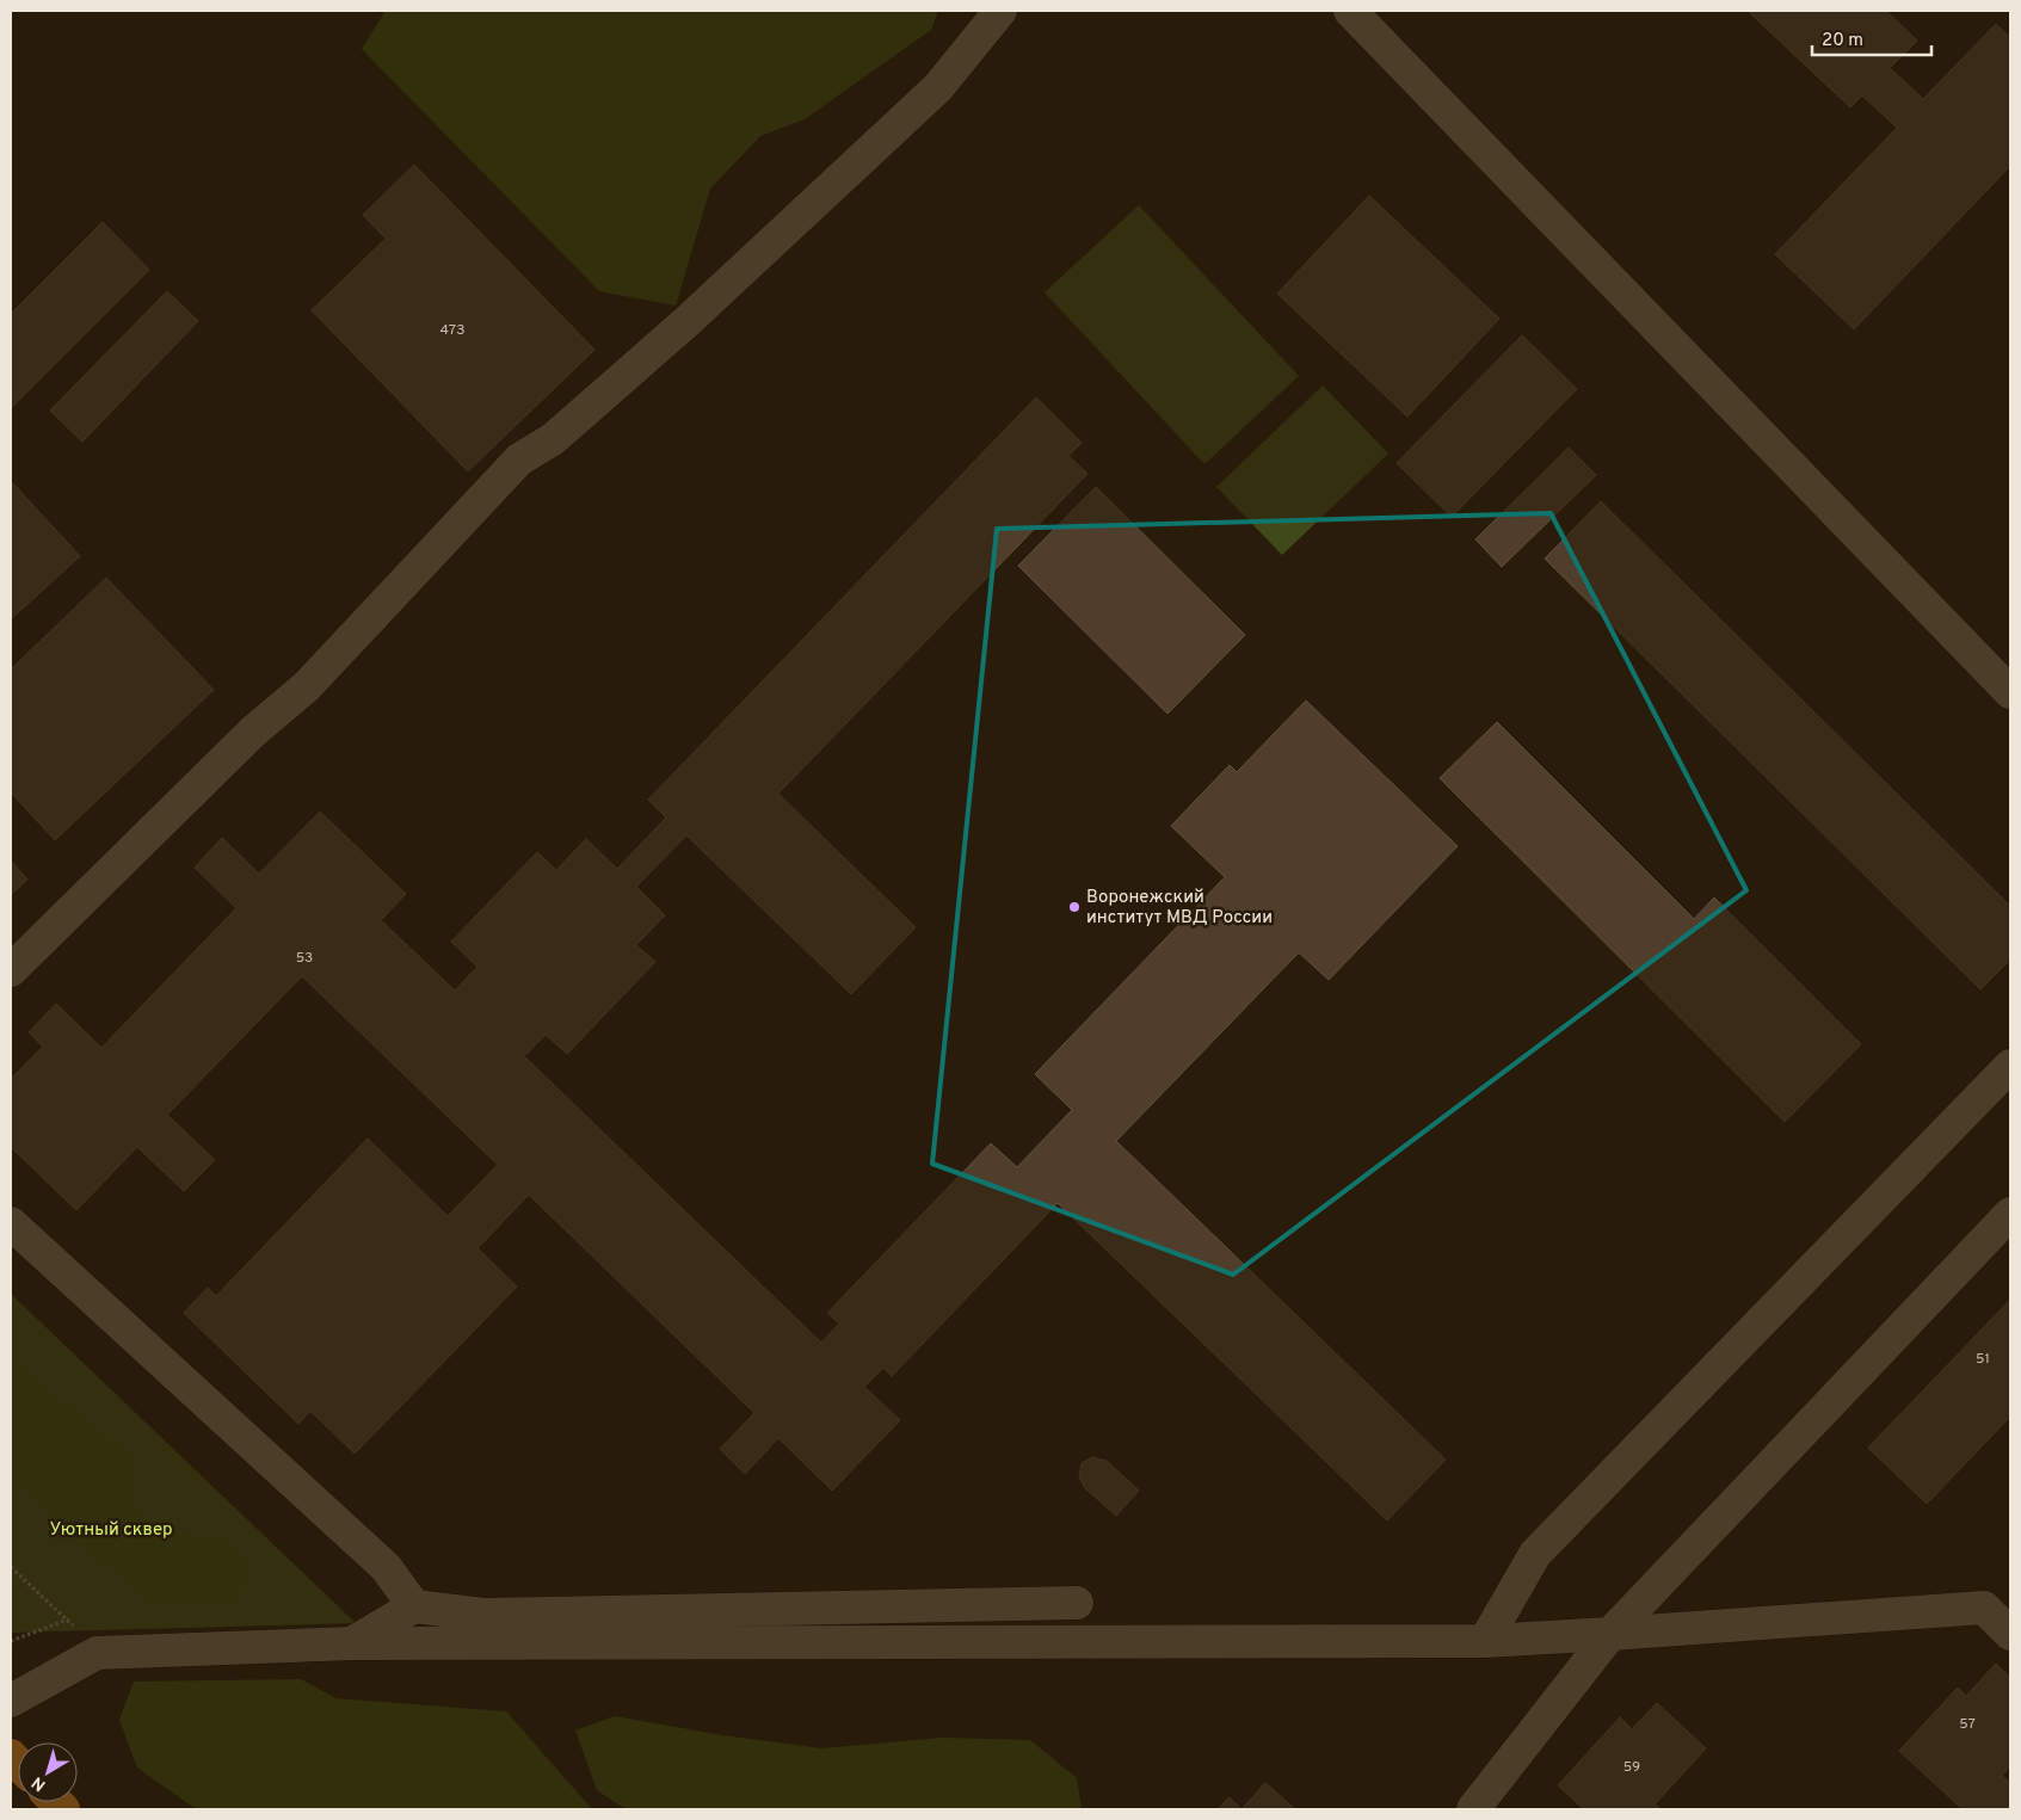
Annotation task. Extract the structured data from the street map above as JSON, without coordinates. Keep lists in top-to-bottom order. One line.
{"parks":["Уютный сквер"],"places":["Воронежский институт МВД России"],"house_numbers":["47З","53","51","57","59"],"scale_bar":"20 m","north":"bottom left"}
